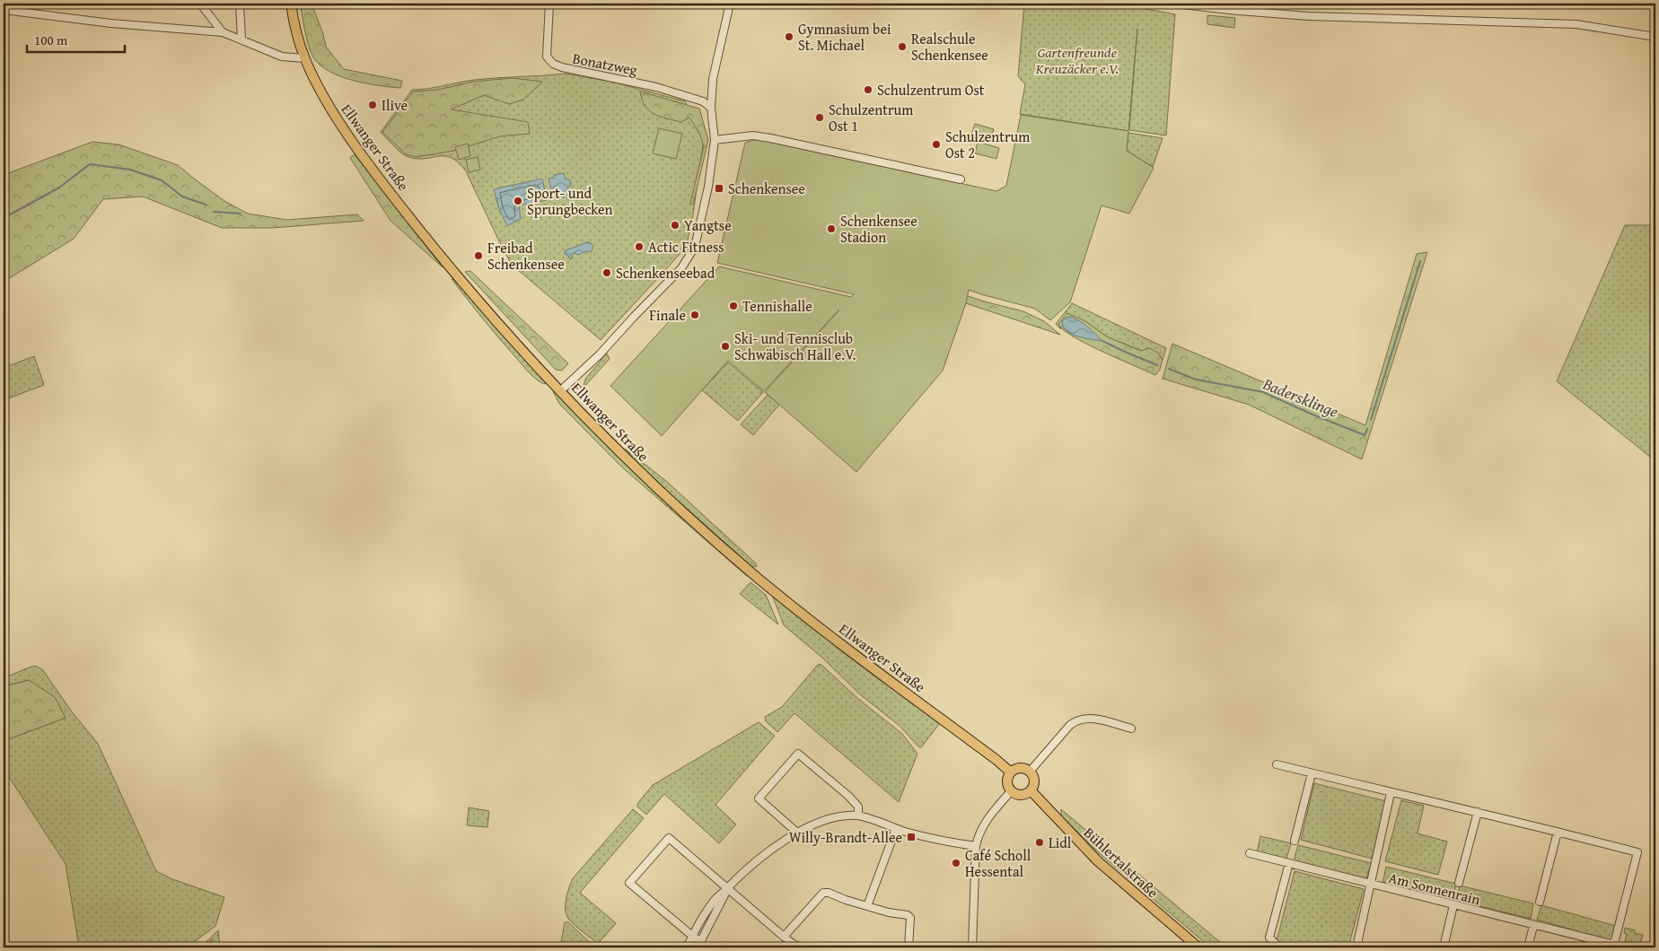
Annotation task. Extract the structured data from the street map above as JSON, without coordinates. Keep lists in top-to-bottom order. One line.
{"streets":{"main road":["Ellwanger Straße","Bühlertalstraße"],"street":["Bonatzweg","Am Sonnenrain"]},"crossings":[["Ellwanger Straße","Bühlertalstraße"]],"water":["Badersklinge"],"parks":["Gartenfreunde Kreuzäcker e.V."],"places":{"other":["Gymnasium bei St. Michael","Realschule Schenkensee","Schulzentrum Ost","Ilive","Schulzentrum Ost 1","Schulzentrum Ost 2","Sport- und Sprungbecken","Yangtse","Schenkensee Stadion","Actic Fitness","Freibad Schenkensee","Schenkenseebad","Tennishalle","Finale","Ski- und Tennisclub Schwäbisch Hall e.V.","Lidl","Café Scholl Hessental"],"transit":["Schenkensee","Willy-Brandt-Allee"]},"scale_bar":"100 m"}
